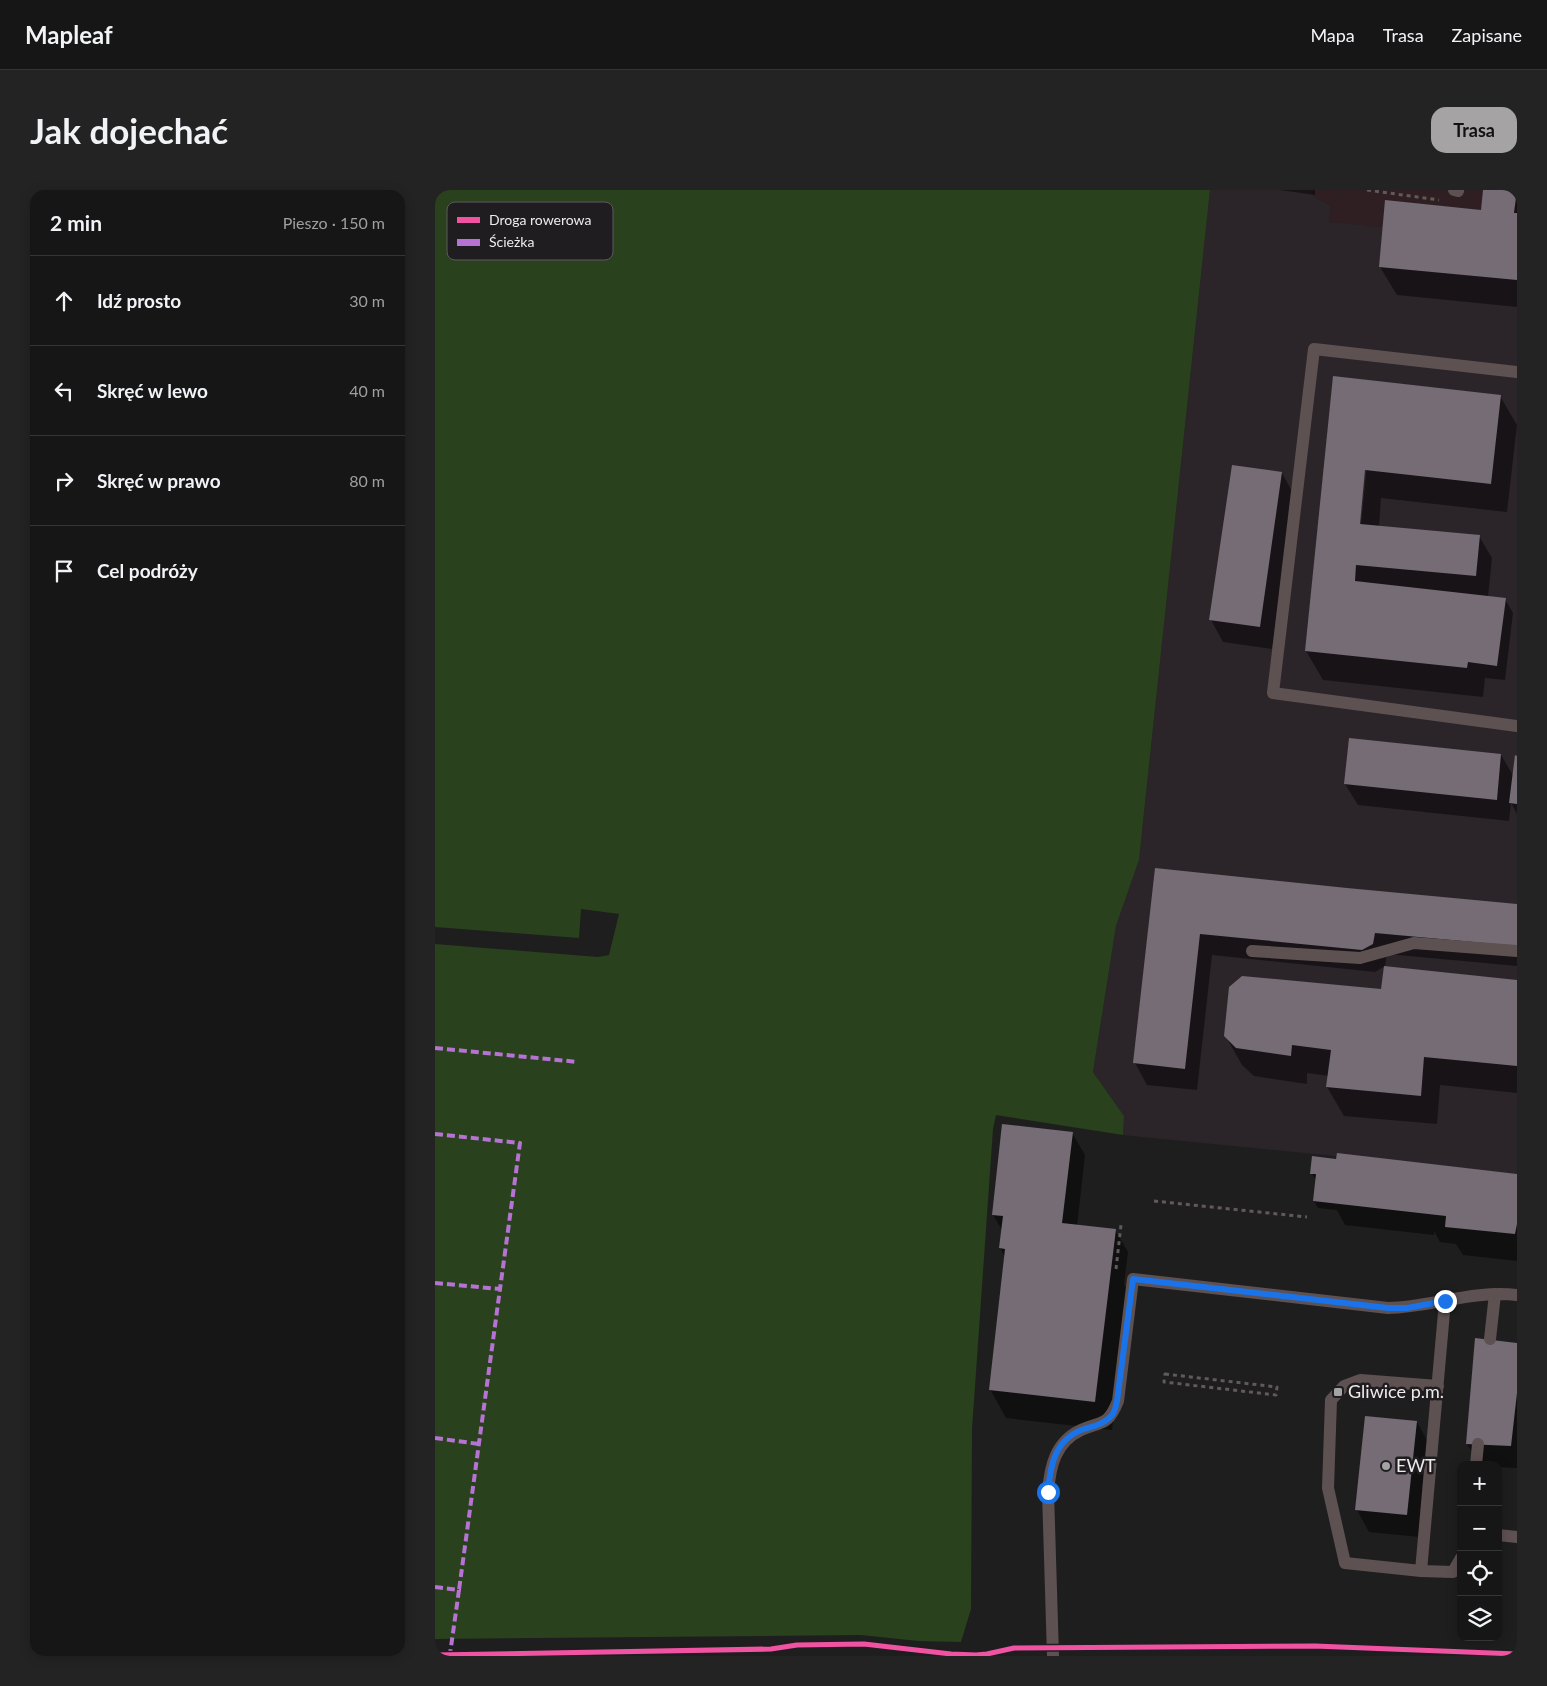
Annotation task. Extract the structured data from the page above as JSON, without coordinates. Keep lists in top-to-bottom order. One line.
{"places":{"transit":["Gliwice p.m."],"other":["EWT"]},"legend":["Droga rowerowa","Ścieżka"],"page":{"header":"Mapleaf","nav":["Mapa","Trasa","Zapisane"],"buttons":"Trasa","title":"Jak dojechać","heading":["2 min","Pieszo · 150 m"],"list":[["Idź prosto","30 m"],["Skręć w lewo","40 m"],["Skręć w prawo","80 m"],"Cel podróży"],"map_buttons":["+","−"]}}
